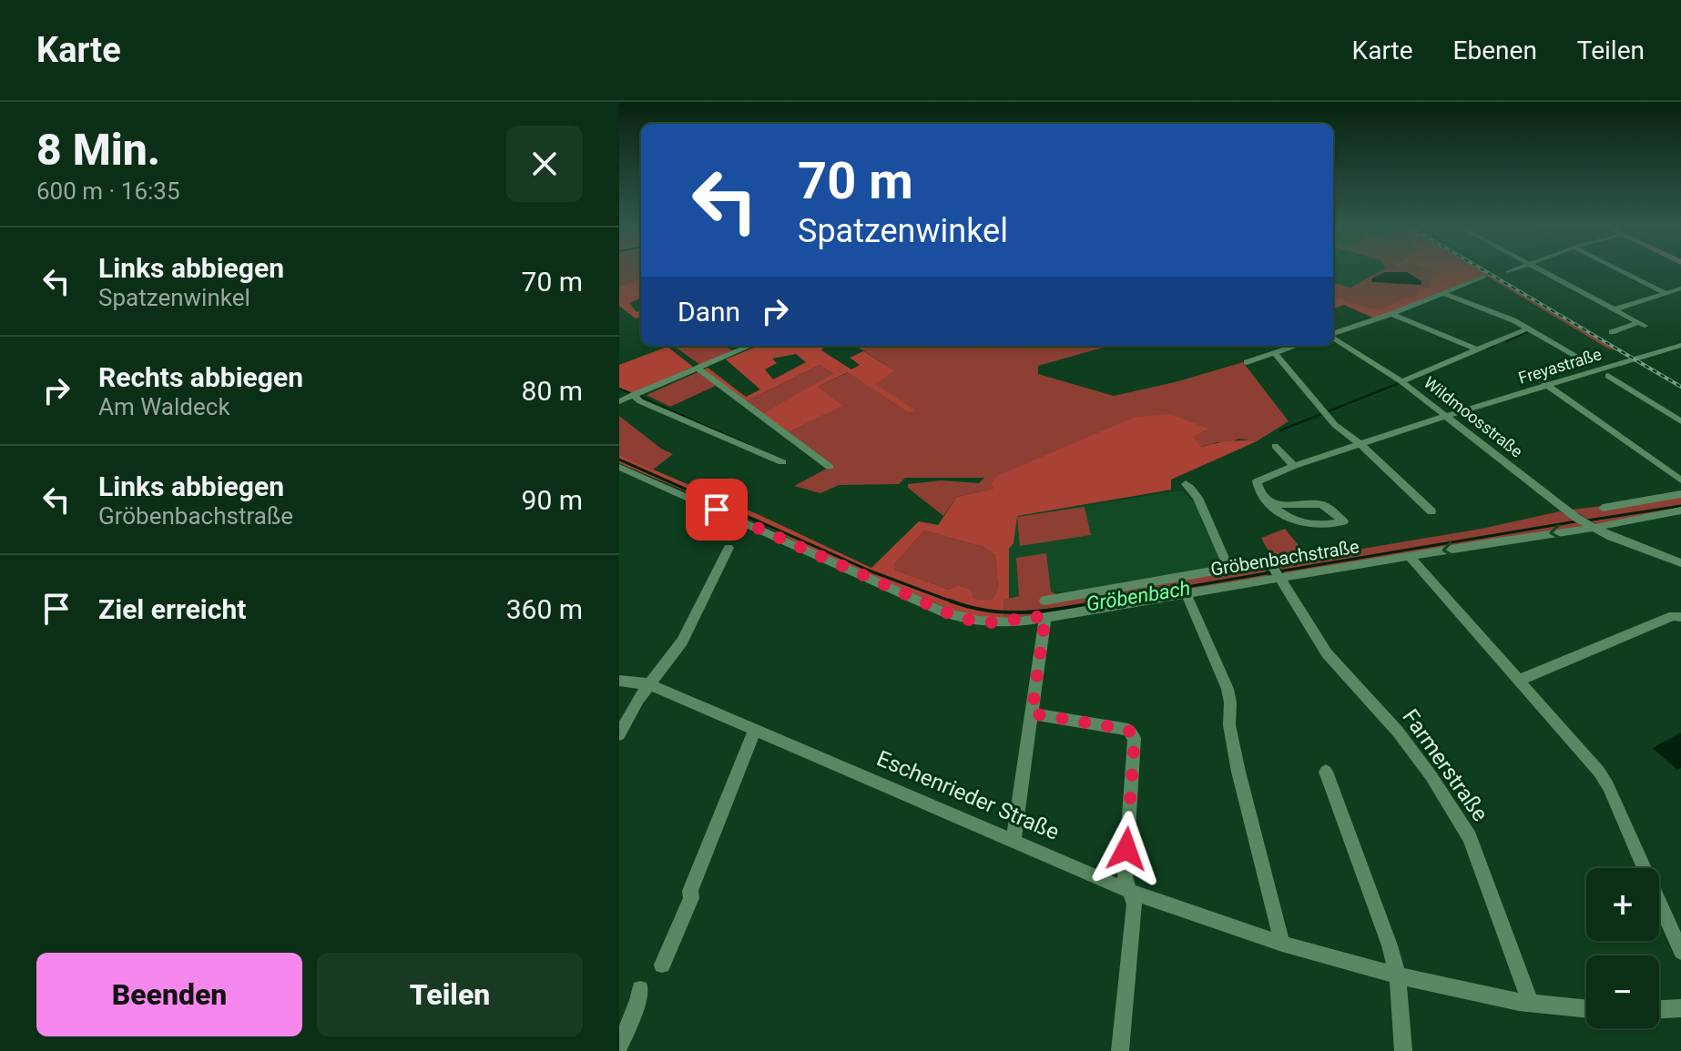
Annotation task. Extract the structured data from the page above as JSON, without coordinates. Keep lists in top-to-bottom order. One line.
{"streets":{"street":["Freyastraße","Wildmoosstraße","Gröbenbachstraße","Farmerstraße","Eschenrieder Straße"]},"crossings":[["Freyastraße","Wildmoosstraße"],["Wildmoosstraße","Gröbenbachstraße"],["Gröbenbachstraße","Farmerstraße"],["Farmerstraße","Eschenrieder Straße"]],"water":["Gröbenbach"],"page":{"header":"Karte","nav":["Karte","Ebenen","Teilen"],"heading":["8 Min.","600 m · 16:35"],"turn":["70 m","Spatzenwinkel"],"list":[{"name":"Links abbiegen","note":"Spatzenwinkel","value":"70 m"},{"name":"Rechts abbiegen","note":"Am Waldeck","value":"80 m"},{"name":"Links abbiegen","note":"Gröbenbachstraße","value":"90 m"},{"name":"Ziel erreicht","value":"360 m"}],"then":"Dann","map_buttons":["+","−"],"buttons":["Beenden","Teilen"]}}
